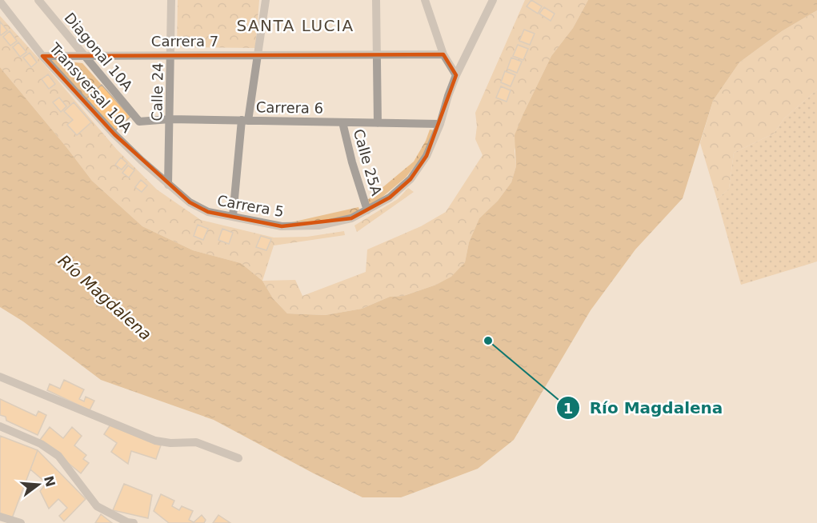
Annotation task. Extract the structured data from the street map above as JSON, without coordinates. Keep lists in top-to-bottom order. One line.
{"streets":{"street":["Carrera 7","Diagonal 10A","Transversal 10A","Calle 24","Carrera 6","Calle 25A","Carrera 5"]},"crossings":[["Carrera 7","Diagonal 10A"],["Carrera 7","Transversal 10A"],["Carrera 7","Calle 24"],["Carrera 7","Calle 25A"],["Diagonal 10A","Carrera 6"],["Transversal 10A","Calle 24"],["Transversal 10A","Carrera 5"],["Calle 24","Carrera 6"],["Calle 24","Carrera 5"],["Carrera 6","Calle 25A"],["Carrera 6","Carrera 5"],["Calle 25A","Carrera 5"]],"districts":["SANTA LUCIA"],"water":["Río Magdalena"],"places":["Río Magdalena"],"north":"right"}
